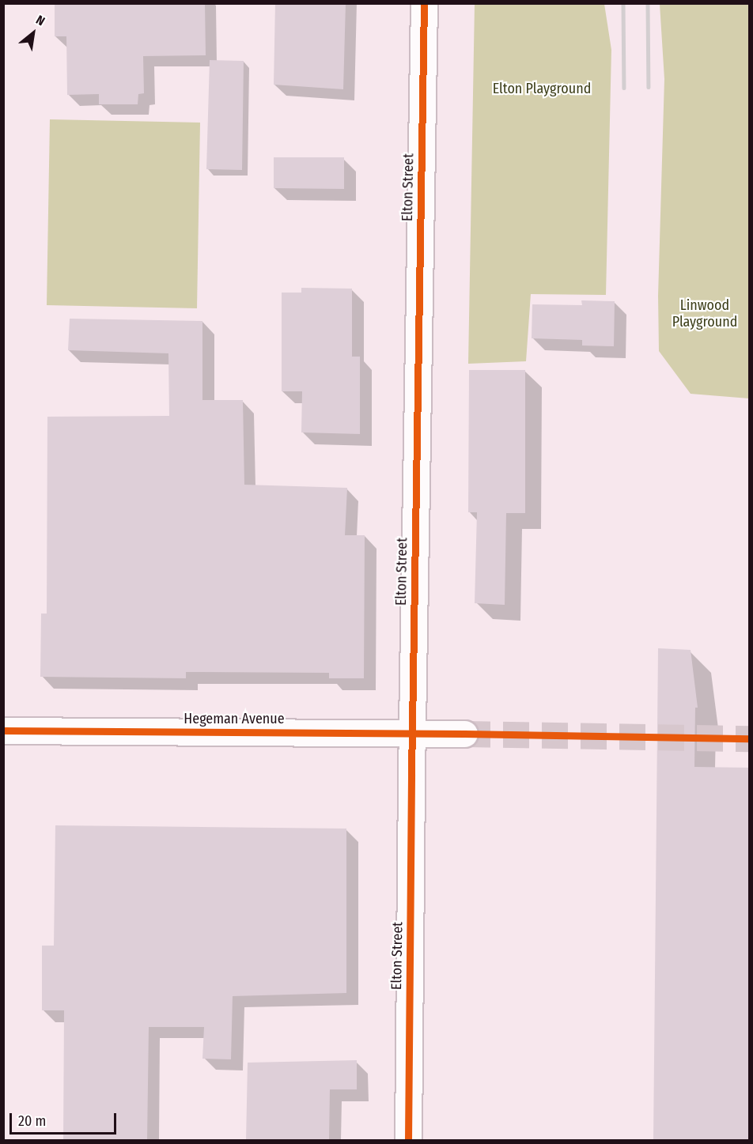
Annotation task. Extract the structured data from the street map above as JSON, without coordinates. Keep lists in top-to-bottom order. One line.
{"streets":{"street":["Elton Street","Hegeman Avenue"]},"crossings":[["Elton Street","Hegeman Avenue"]],"parks":["Elton Playground","Linwood Playground"],"scale_bar":"20 m","north":"top right"}
